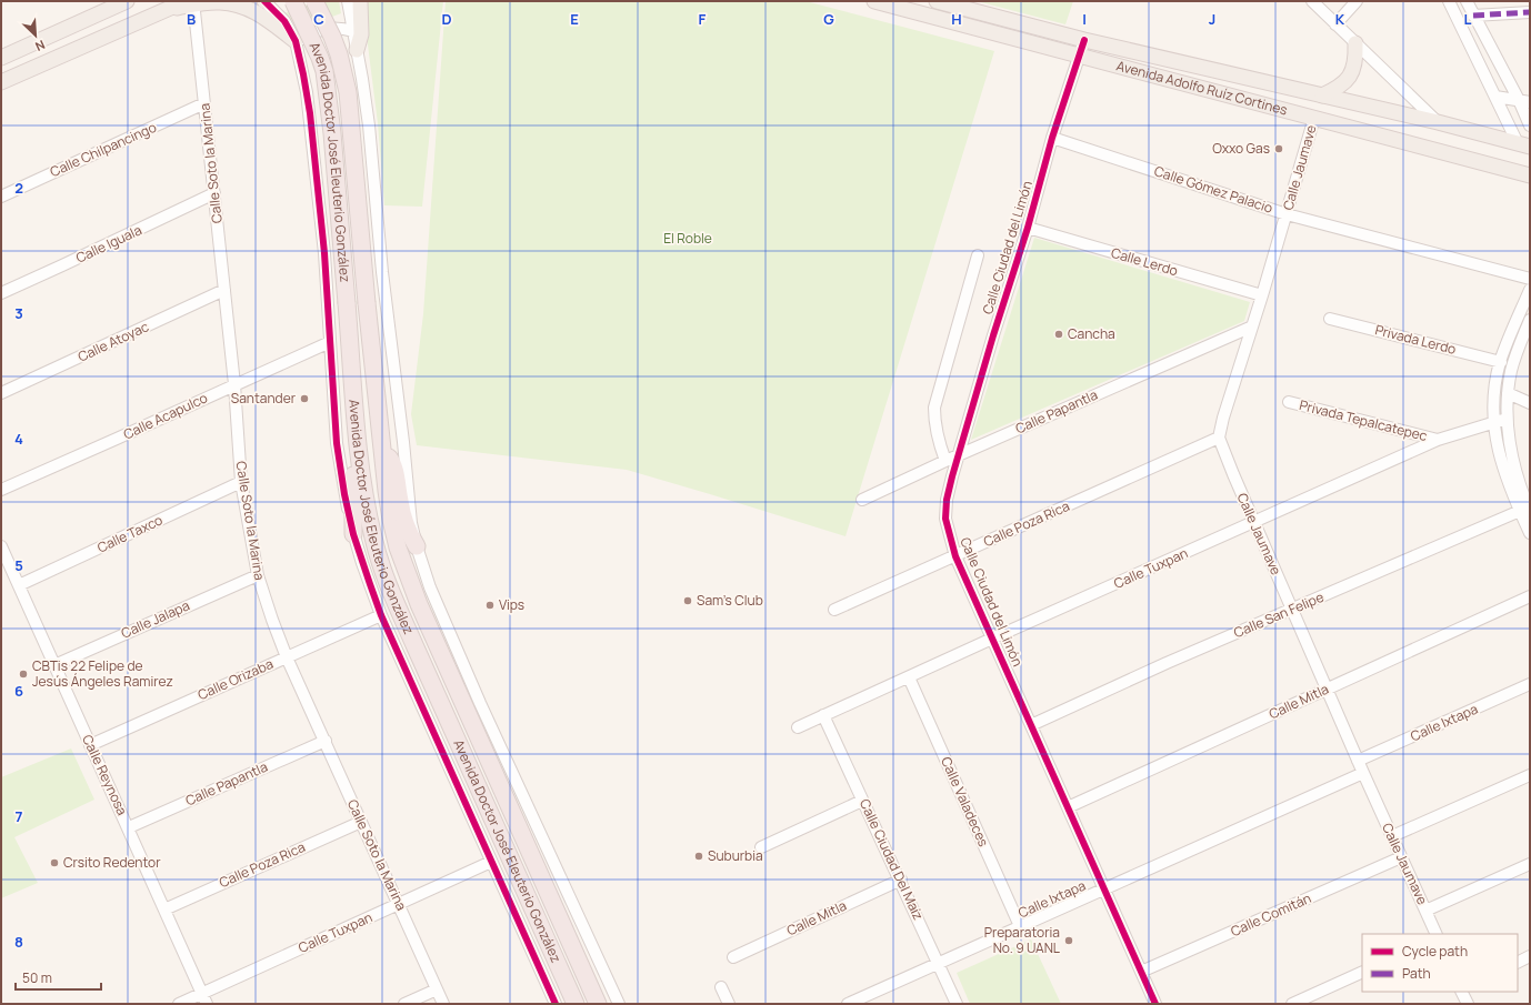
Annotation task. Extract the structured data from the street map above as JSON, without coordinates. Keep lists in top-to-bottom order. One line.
{"streets":{"highway":["Avenida Doctor José Eleuterio González"],"main road":["Avenida Adolfo Ruíz Cortines"],"street":["Calle Chilpancingo","Calle Soto la Marina","Calle Jaumave","Calle Gómez Palacio","Calle Iguala","Calle Ciudad del Limón","Calle Lerdo","Privada Lerdo","Calle Atoyac","Calle Papantla","Calle Acapulco","Privada Tepalcatepec","Calle Poza Rica","Calle Taxco","Calle Tuxpan","Calle San Felipe","Calle Jalapa","Calle Orizaba","Calle Mitla","Calle Ixtapa","Calle Reynosa","Calle Valadeces","Calle Ciudad Del Maíz","Calle Comitán"]},"crossings":[["Avenida Adolfo Ruíz Cortines","Calle Jaumave"],["Avenida Adolfo Ruíz Cortines","Calle Ciudad del Limón"],["Calle Chilpancingo","Calle Soto la Marina"],["Calle Soto la Marina","Calle Iguala"],["Calle Soto la Marina","Calle Atoyac"],["Calle Soto la Marina","Calle Papantla"],["Calle Soto la Marina","Calle Acapulco"],["Calle Soto la Marina","Calle Poza Rica"],["Calle Soto la Marina","Calle Taxco"],["Calle Soto la Marina","Calle Tuxpan"],["Calle Soto la Marina","Calle Jalapa"],["Calle Soto la Marina","Calle Orizaba"],["Calle Jaumave","Calle Gómez Palacio"],["Calle Jaumave","Calle Lerdo"],["Calle Jaumave","Calle Papantla"],["Calle Jaumave","Calle Poza Rica"],["Calle Jaumave","Calle Tuxpan"],["Calle Jaumave","Calle San Felipe"],["Calle Jaumave","Calle Mitla"],["Calle Jaumave","Calle Ixtapa"],["Calle Jaumave","Calle Comitán"],["Calle Gómez Palacio","Calle Ciudad del Limón"],["Calle Ciudad del Limón","Calle Lerdo"],["Calle Ciudad del Limón","Calle Papantla"],["Calle Ciudad del Limón","Calle Poza Rica"],["Calle Ciudad del Limón","Calle Tuxpan"],["Calle Ciudad del Limón","Calle San Felipe"],["Calle Ciudad del Limón","Calle Mitla"],["Calle Ciudad del Limón","Calle Ixtapa"],["Calle Ciudad del Limón","Calle Comitán"],["Calle Papantla","Calle Reynosa"],["Privada Tepalcatepec","Calle Tuxpan"],["Calle Poza Rica","Calle Reynosa"],["Calle Taxco","Calle Reynosa"],["Calle Tuxpan","Calle Reynosa"],["Calle Tuxpan","Calle Valadeces"],["Calle Tuxpan","Calle Ciudad Del Maíz"],["Calle Jalapa","Calle Reynosa"],["Calle Orizaba","Calle Reynosa"],["Calle Mitla","Calle Ciudad Del Maíz"],["Calle Ixtapa","Calle Valadeces"],["Calle Ixtapa","Calle Ciudad Del Maíz"]],"parks":["El Roble"],"places":["Oxxo Gas","Cancha","Santander","Sam's Club","Vips","CBTis 22 Felipe de Jesús Ángeles Ramirez","Suburbia","Crsito Redentor","Preparatoria No. 9 UANL"],"legend":["Cycle path","Path"],"scale_bar":"50 m","north":"bottom right","grid":{"columns":["B","C","D","E","F","G","H","I","J","K","L"],"rows":["2","3","4","5","6","7","8"]}}
